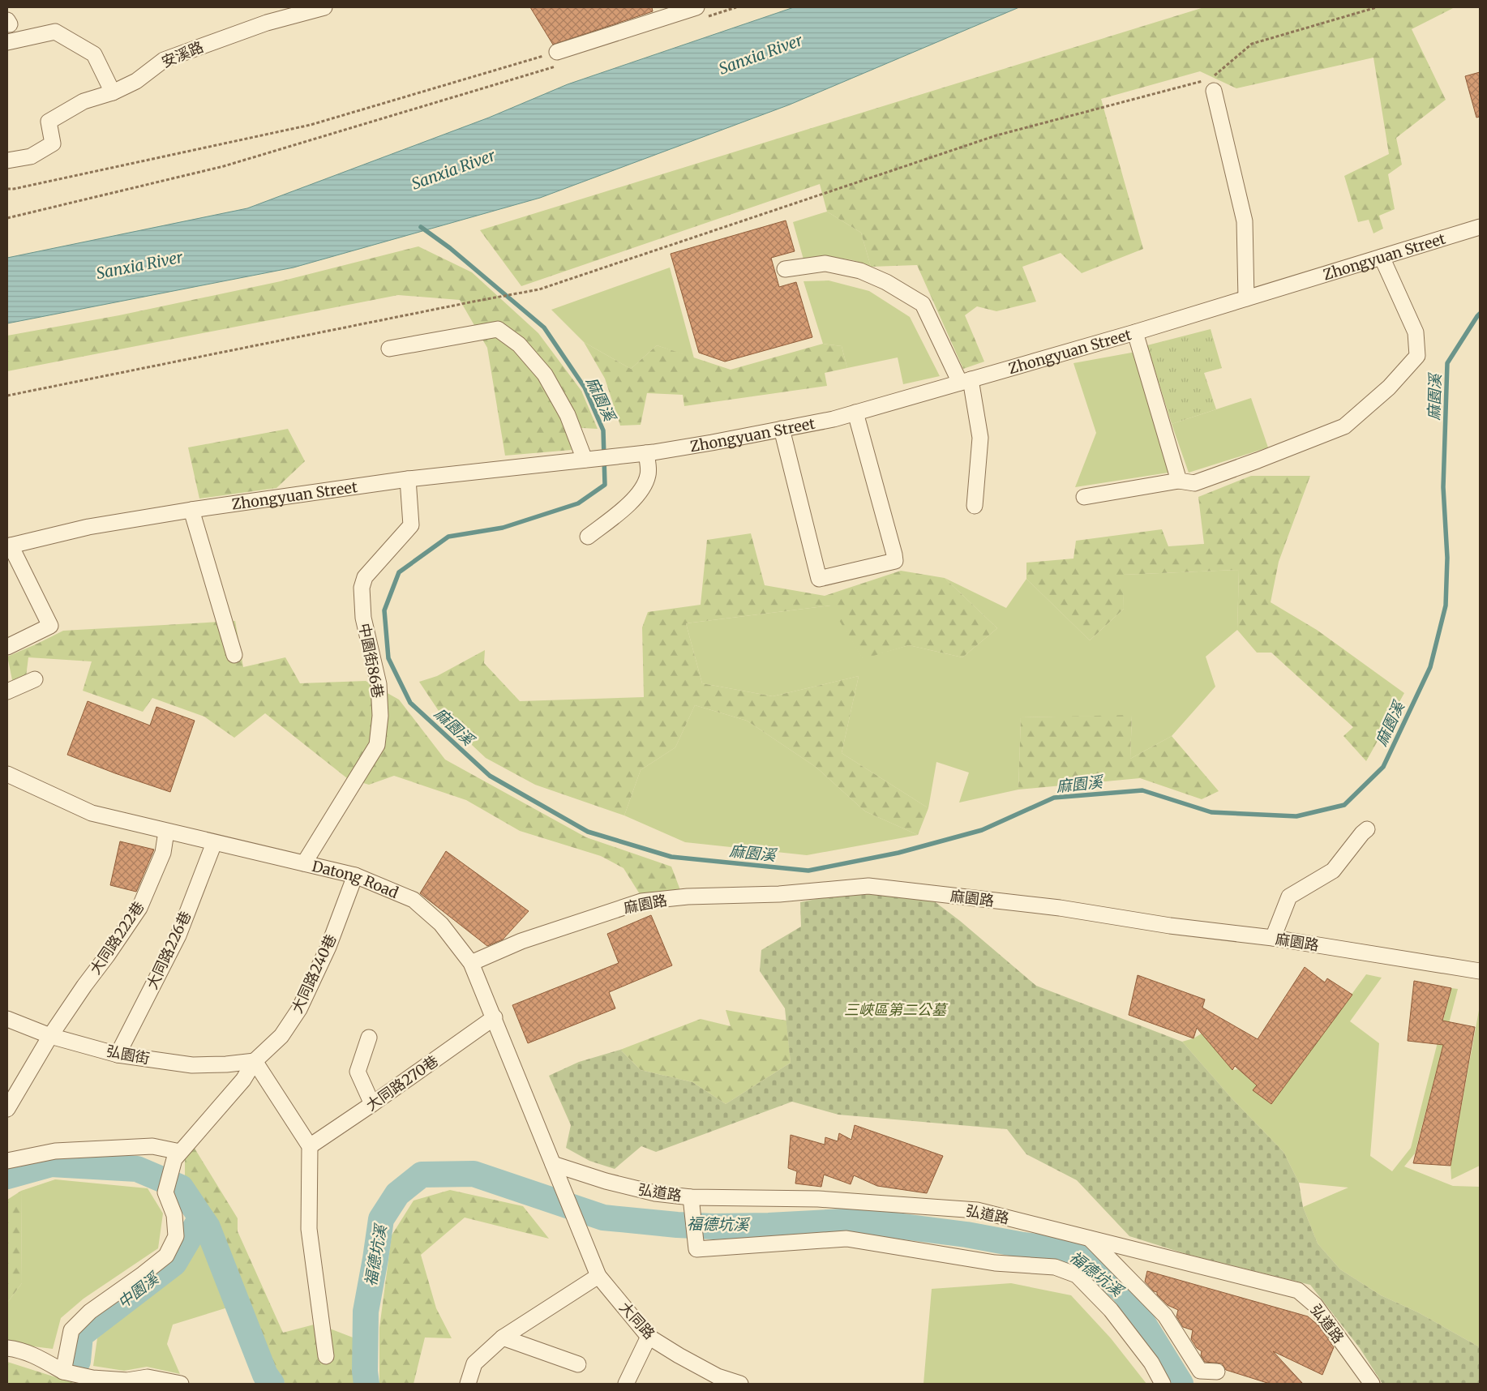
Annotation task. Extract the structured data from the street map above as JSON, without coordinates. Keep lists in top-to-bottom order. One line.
{"streets":{"street":["安溪路","Zhongyuan Street","中園街86巷","Datong Road","麻園路","大同路222巷","大同路226巷","大同路240巷","弘園街","大同路270巷","弘道路","大同路"]},"crossings":[["Zhongyuan Street","中園街86巷"],["中園街86巷","Datong Road"],["Datong Road","麻園路"],["Datong Road","大同路222巷"],["Datong Road","大同路226巷"],["Datong Road","大同路240巷"],["Datong Road","大同路270巷"],["Datong Road","弘道路"],["Datong Road","大同路"],["大同路222巷","弘園街"],["大同路226巷","弘園街"],["大同路240巷","弘園街"],["弘道路","大同路"]],"water":["Sanxia River","麻園溪","福德坑溪","中園溪"],"parks":["三峽區第二公墓"]}
